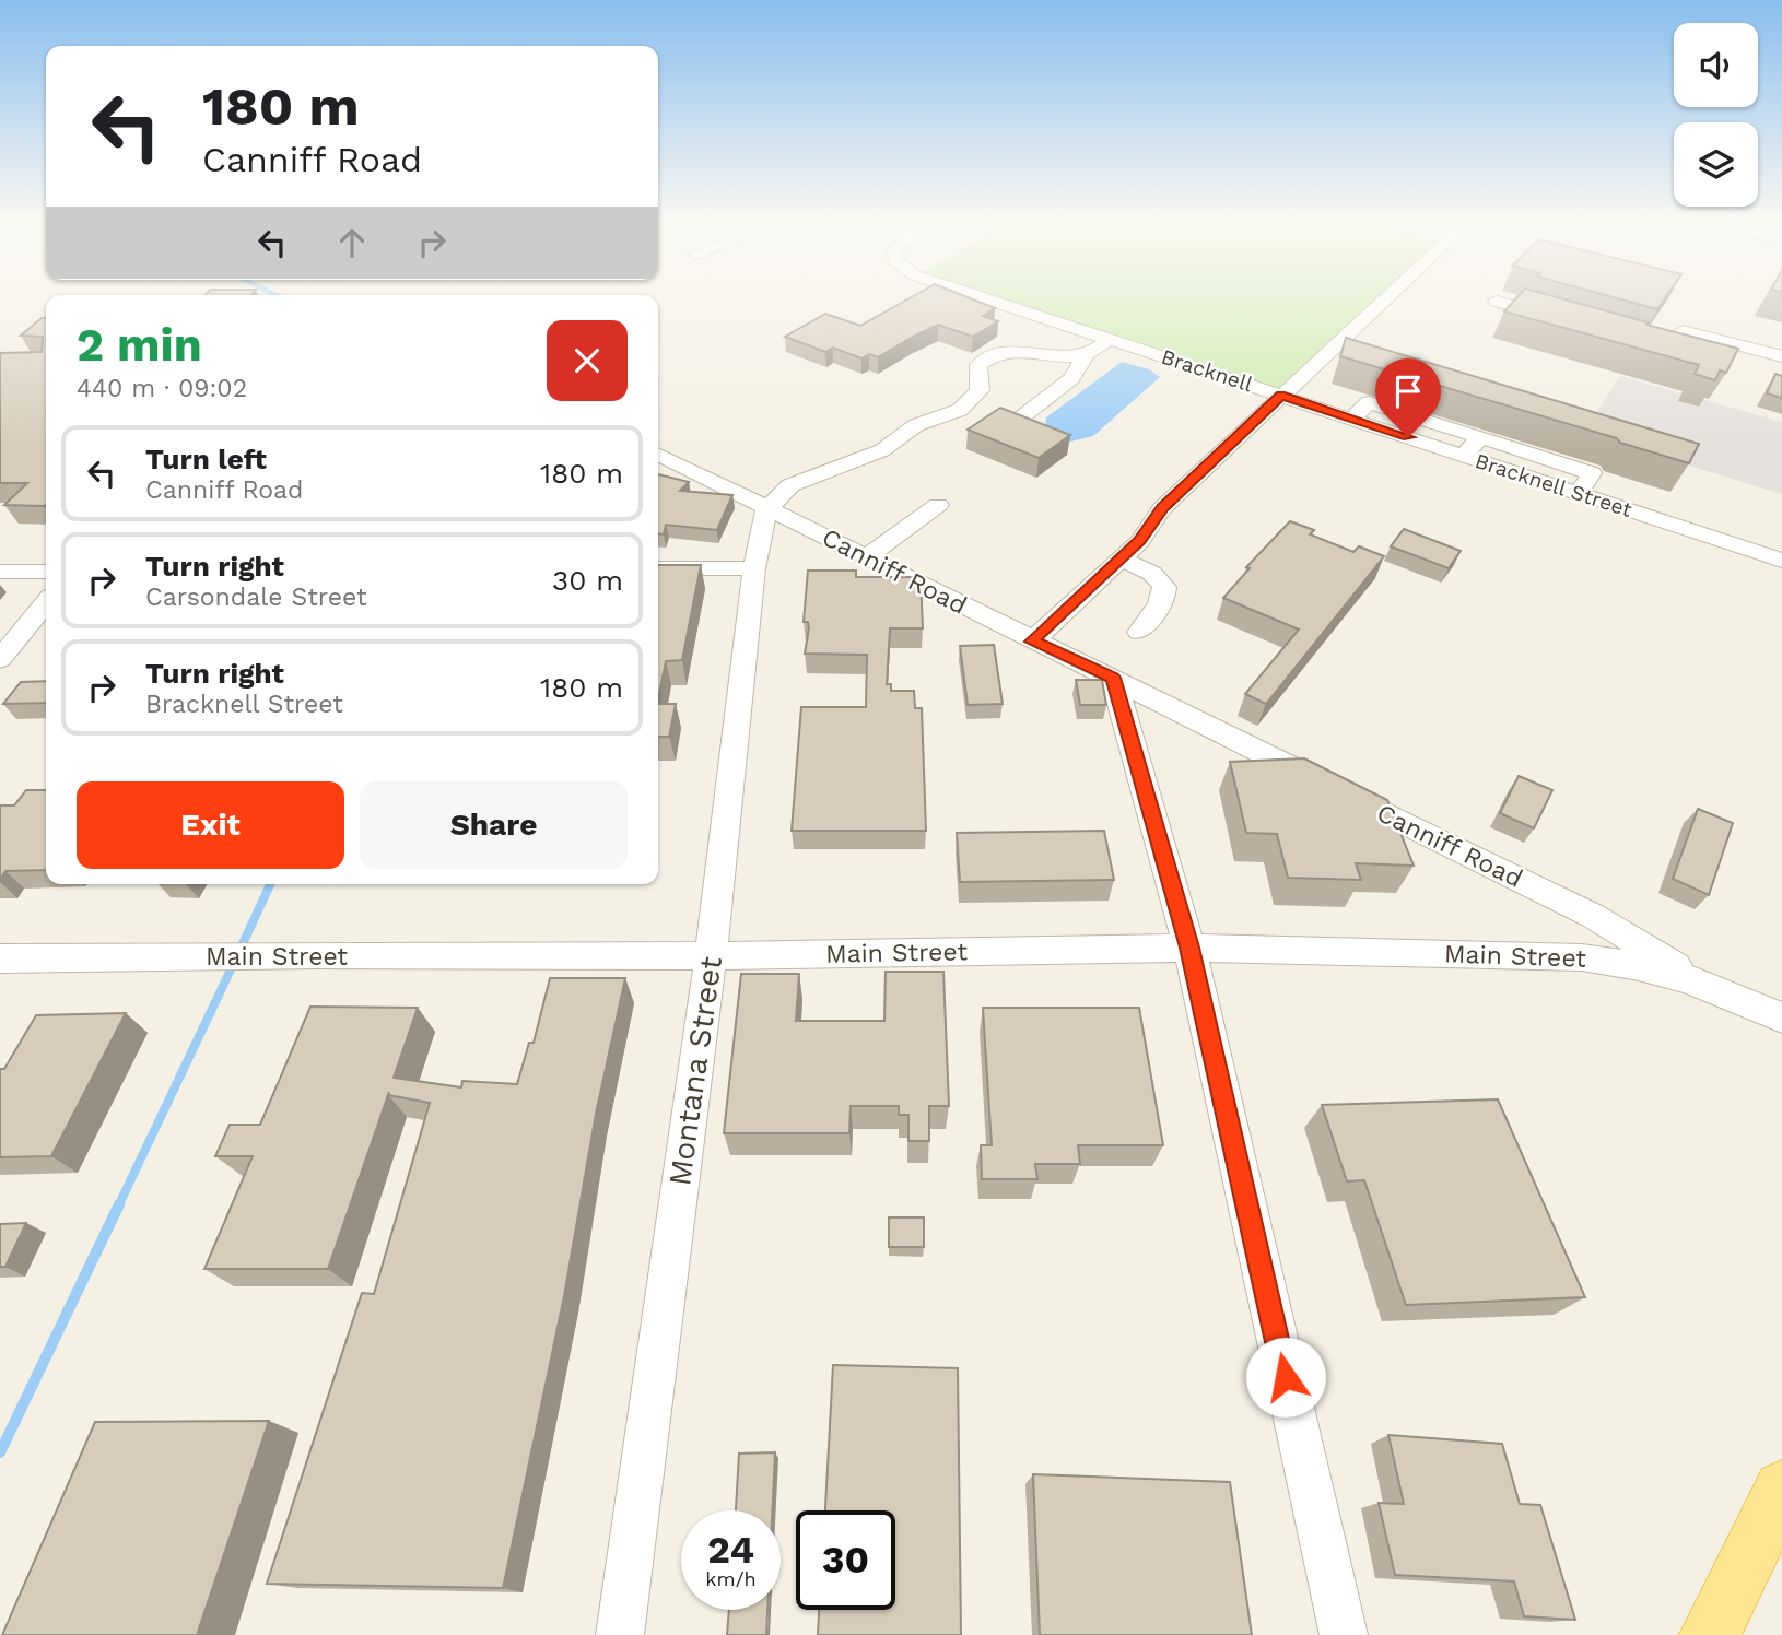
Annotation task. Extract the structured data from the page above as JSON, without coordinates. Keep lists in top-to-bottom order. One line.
{"streets":{"street":["Bracknell","Bracknell Street","Canniff Road","Main Street","Montana Street"]},"crossings":[["Bracknell","Bracknell Street"],["Canniff Road","Main Street"],["Canniff Road","Montana Street"],["Main Street","Montana Street"]],"page":{"turn":["180 m","Canniff Road"],"heading":["2 min","440 m · 09:02"],"list":[{"name":"Turn left","note":"Canniff Road","value":"180 m"},{"name":"Turn right","note":"Carsondale Street","value":"30 m"},{"name":"Turn right","note":"Bracknell Street","value":"180 m"}],"buttons":["Exit","Share"],"speed":"24 km/h","limit":"30"}}
